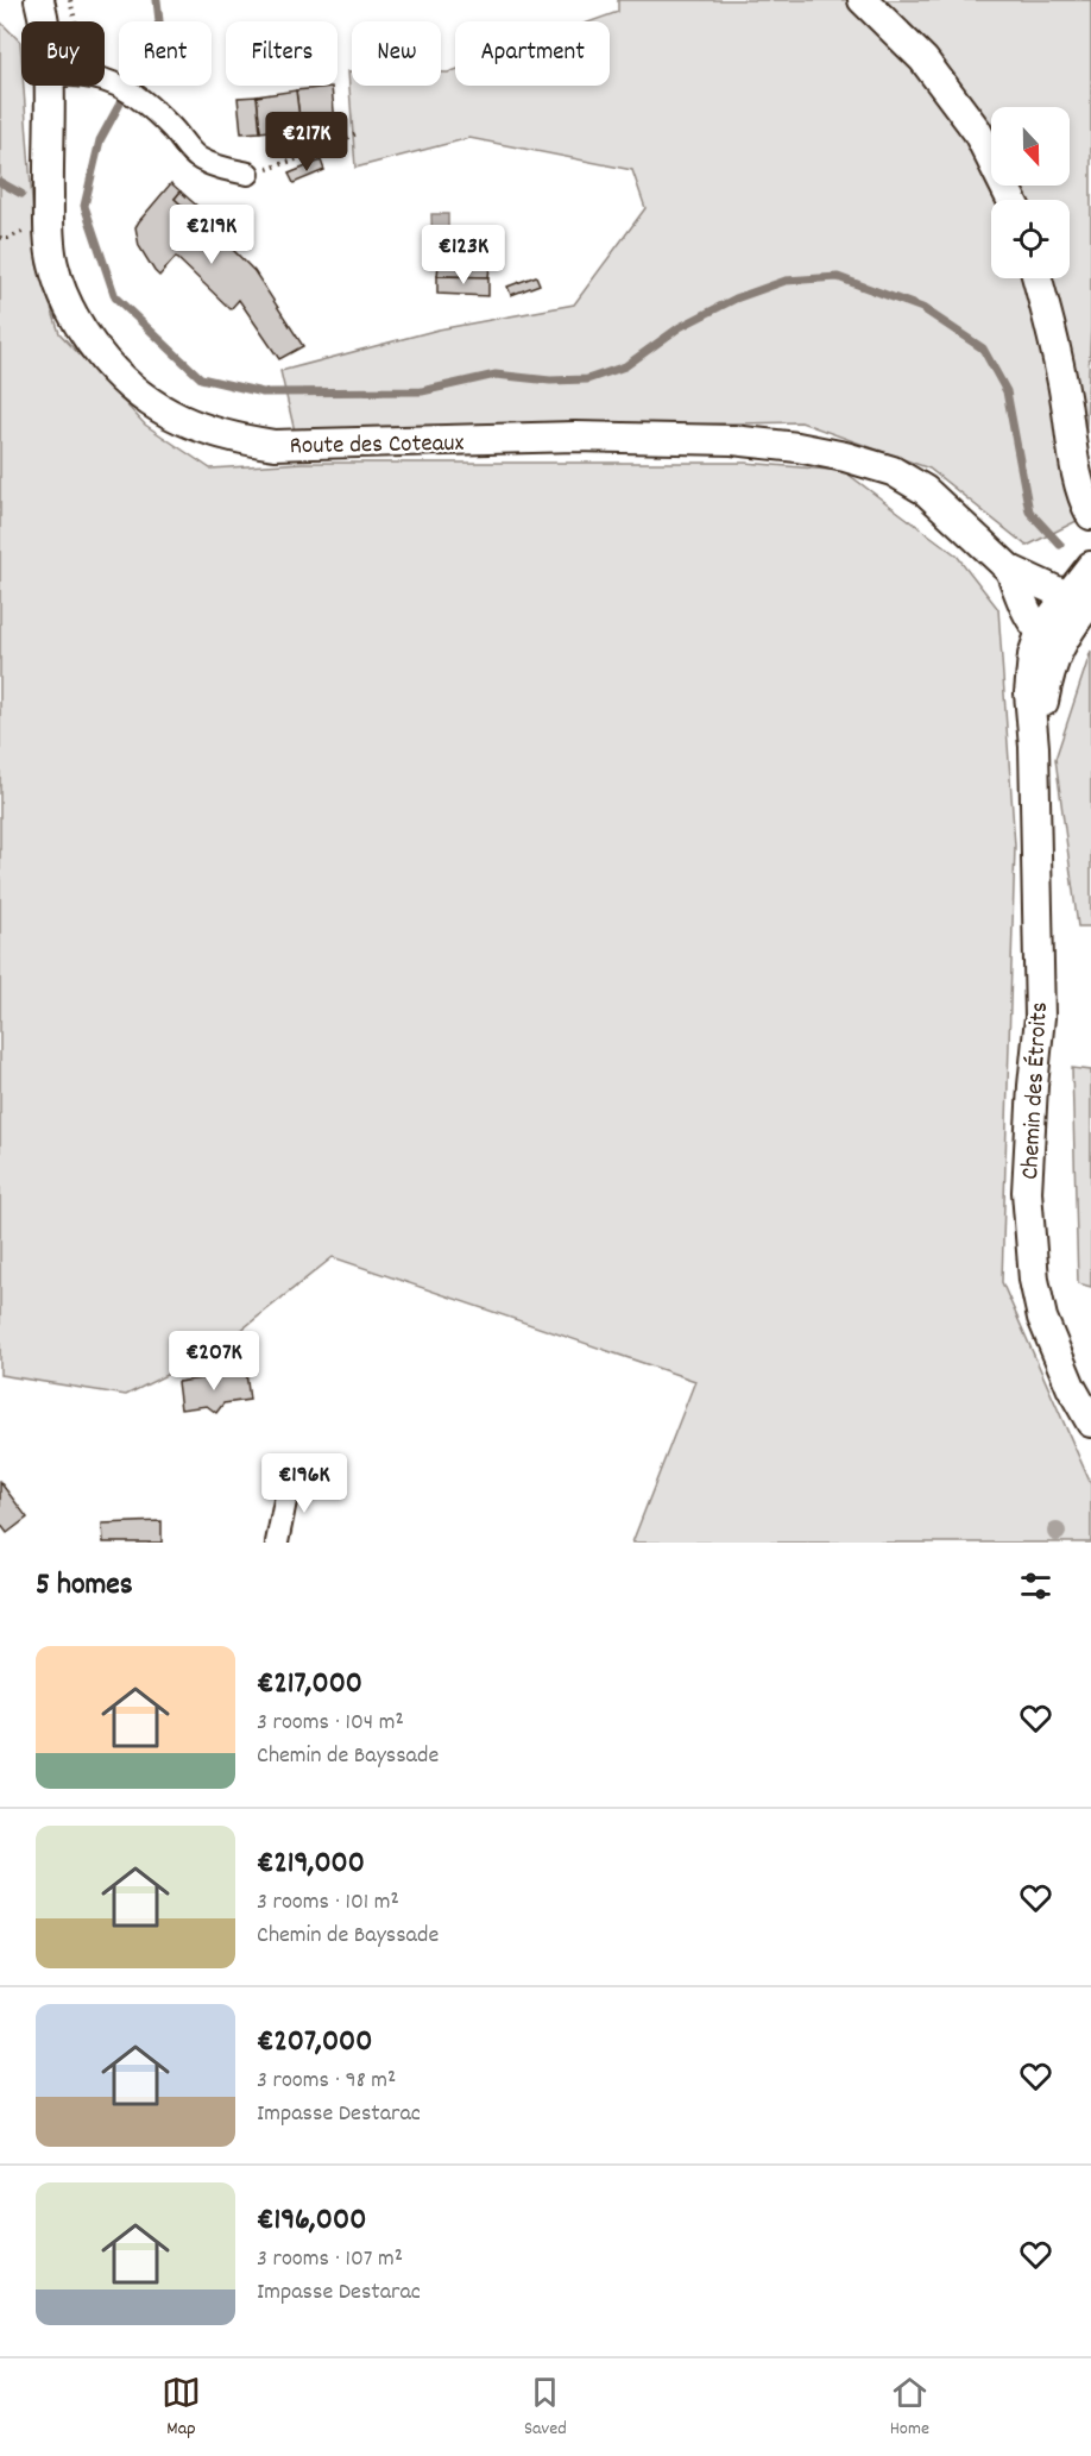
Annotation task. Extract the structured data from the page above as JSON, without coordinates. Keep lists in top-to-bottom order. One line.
{"streets":{"street":["Route des Coteaux","Chemin des Étroits"]},"crossings":[["Route des Coteaux","Chemin des Étroits"]],"north":"bottom","page":{"chip":["Buy","Rent","Filters","New","Apartment"],"price":["€217K","€219K","€123K","€207K","€196K"],"heading":"5 homes","list":[{"name":"€217,000","note":"3 rooms · 104 m² · Chemin de Bayssade"},{"name":"€219,000","note":"3 rooms · 101 m² · Chemin de Bayssade"},{"name":"€207,000","note":"3 rooms · 98 m² · Impasse Destarac"},{"name":"€196,000","note":"3 rooms · 107 m² · Impasse Destarac"}],"tabs":["Map","Saved","Home"]}}
